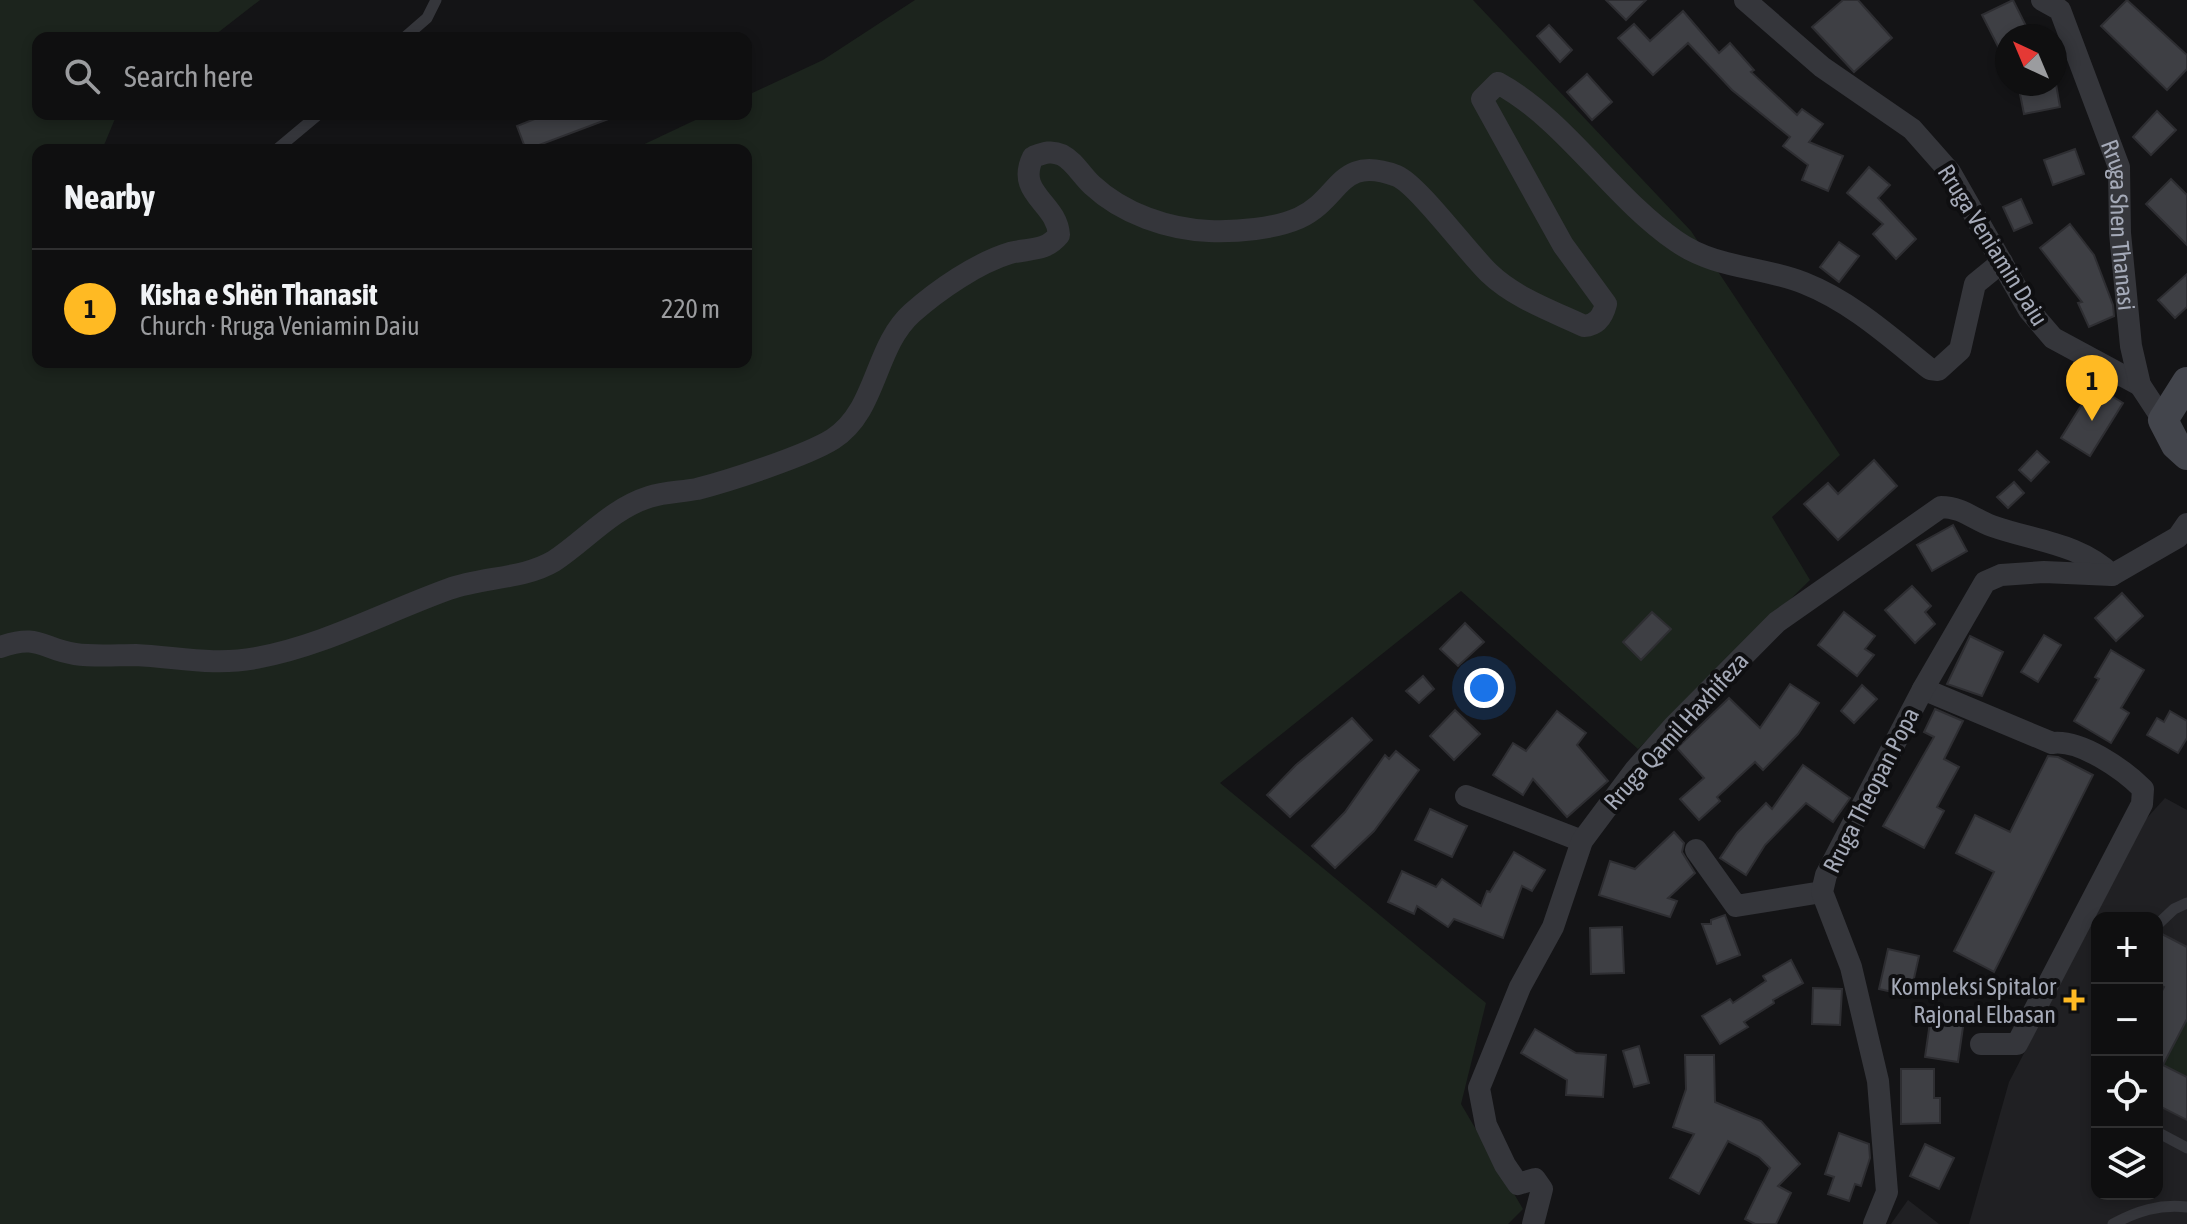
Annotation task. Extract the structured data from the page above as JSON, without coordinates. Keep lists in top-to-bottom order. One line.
{"streets":{"main road":["Rruga Shen Thanasi"],"street":["Rruga Veniamin Daiu","Rruga Qamil Haxhifeza","Rruga Theopan Popa"]},"crossings":[["Rruga Shen Thanasi","Rruga Veniamin Daiu"],["Rruga Qamil Haxhifeza","Rruga Theopan Popa"]],"places":{"health":["Kompleksi Spitalor Rajonal Elbasan"]},"north":"top left","page":{"search":"Search here","heading":"Nearby","list":[{"mark":"1","name":"Kisha e Shën Thanasit","note":"Church · Rruga Veniamin Daiu","value":"220 m"}],"pins":"1","map_buttons":["+","−"]}}
